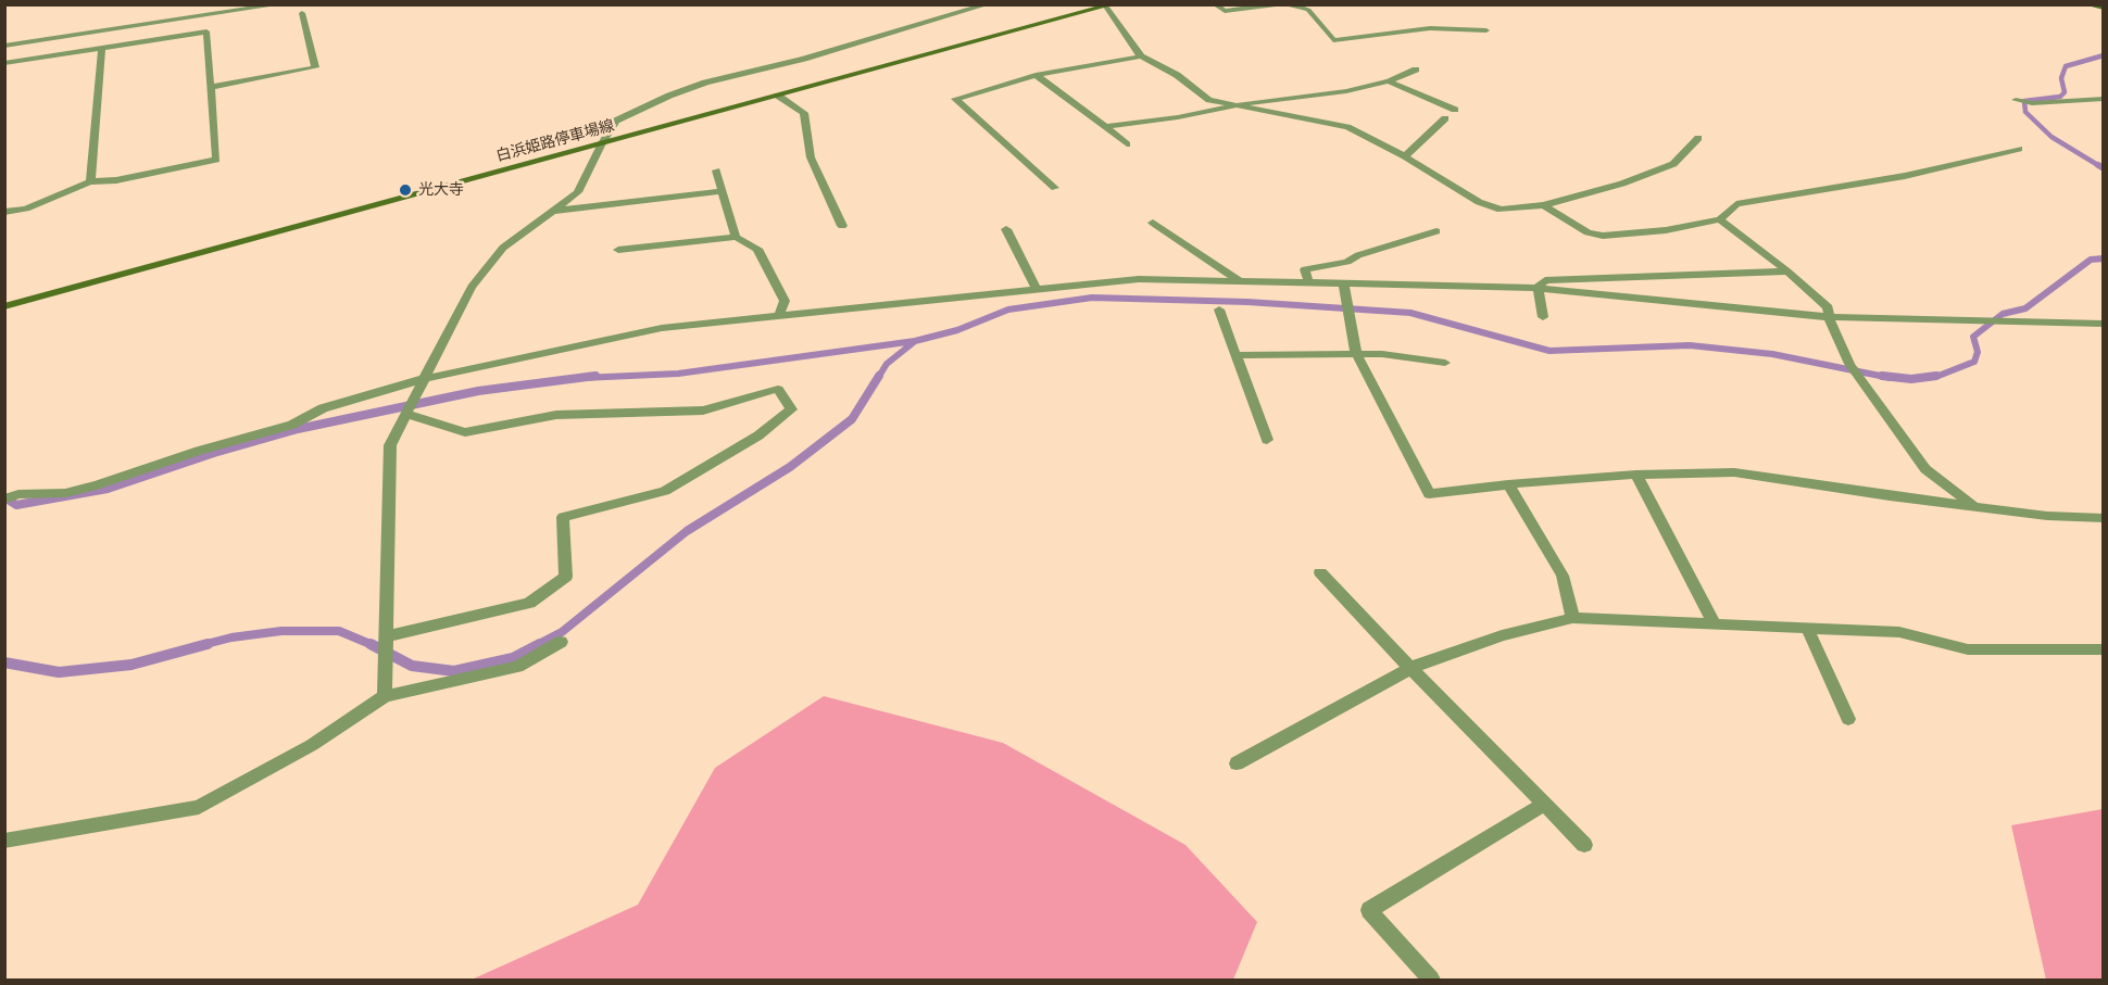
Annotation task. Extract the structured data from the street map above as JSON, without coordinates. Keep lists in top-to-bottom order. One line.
{"streets":{"main road":["白浜姫路停車場線"]},"places":["光大寺"]}
